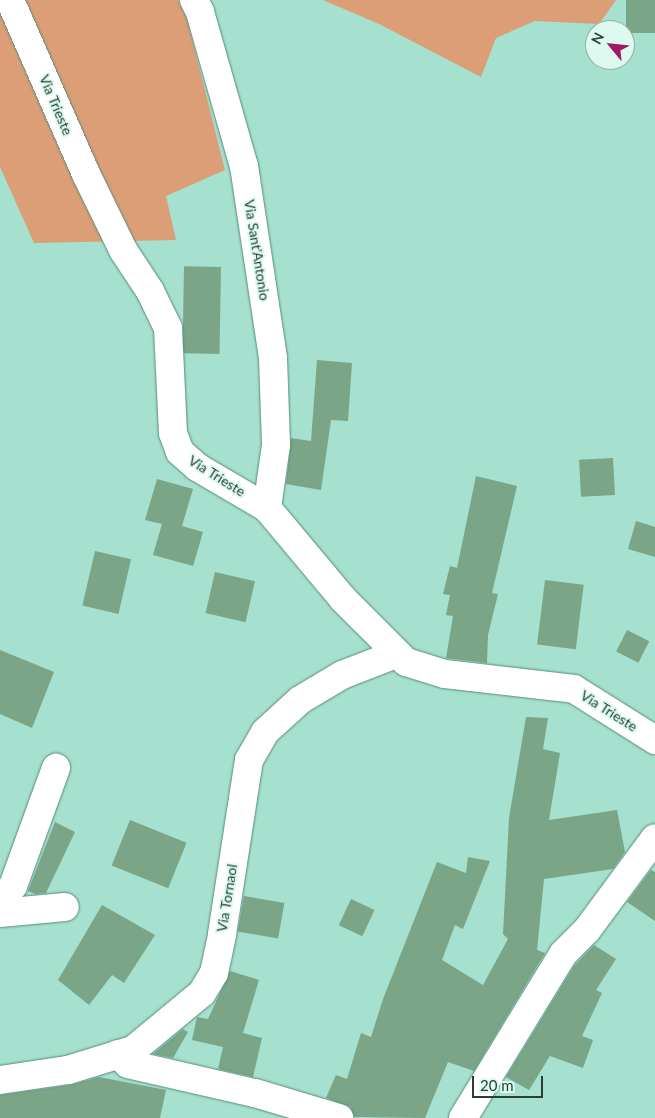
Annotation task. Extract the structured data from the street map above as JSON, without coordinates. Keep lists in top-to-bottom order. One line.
{"streets":{"street":["Via Trieste","Via Sant'Antonio","Via Tornaol"]},"crossings":[["Via Trieste","Via Sant'Antonio"],["Via Trieste","Via Tornaol"]],"scale_bar":"20 m","north":"top left"}
